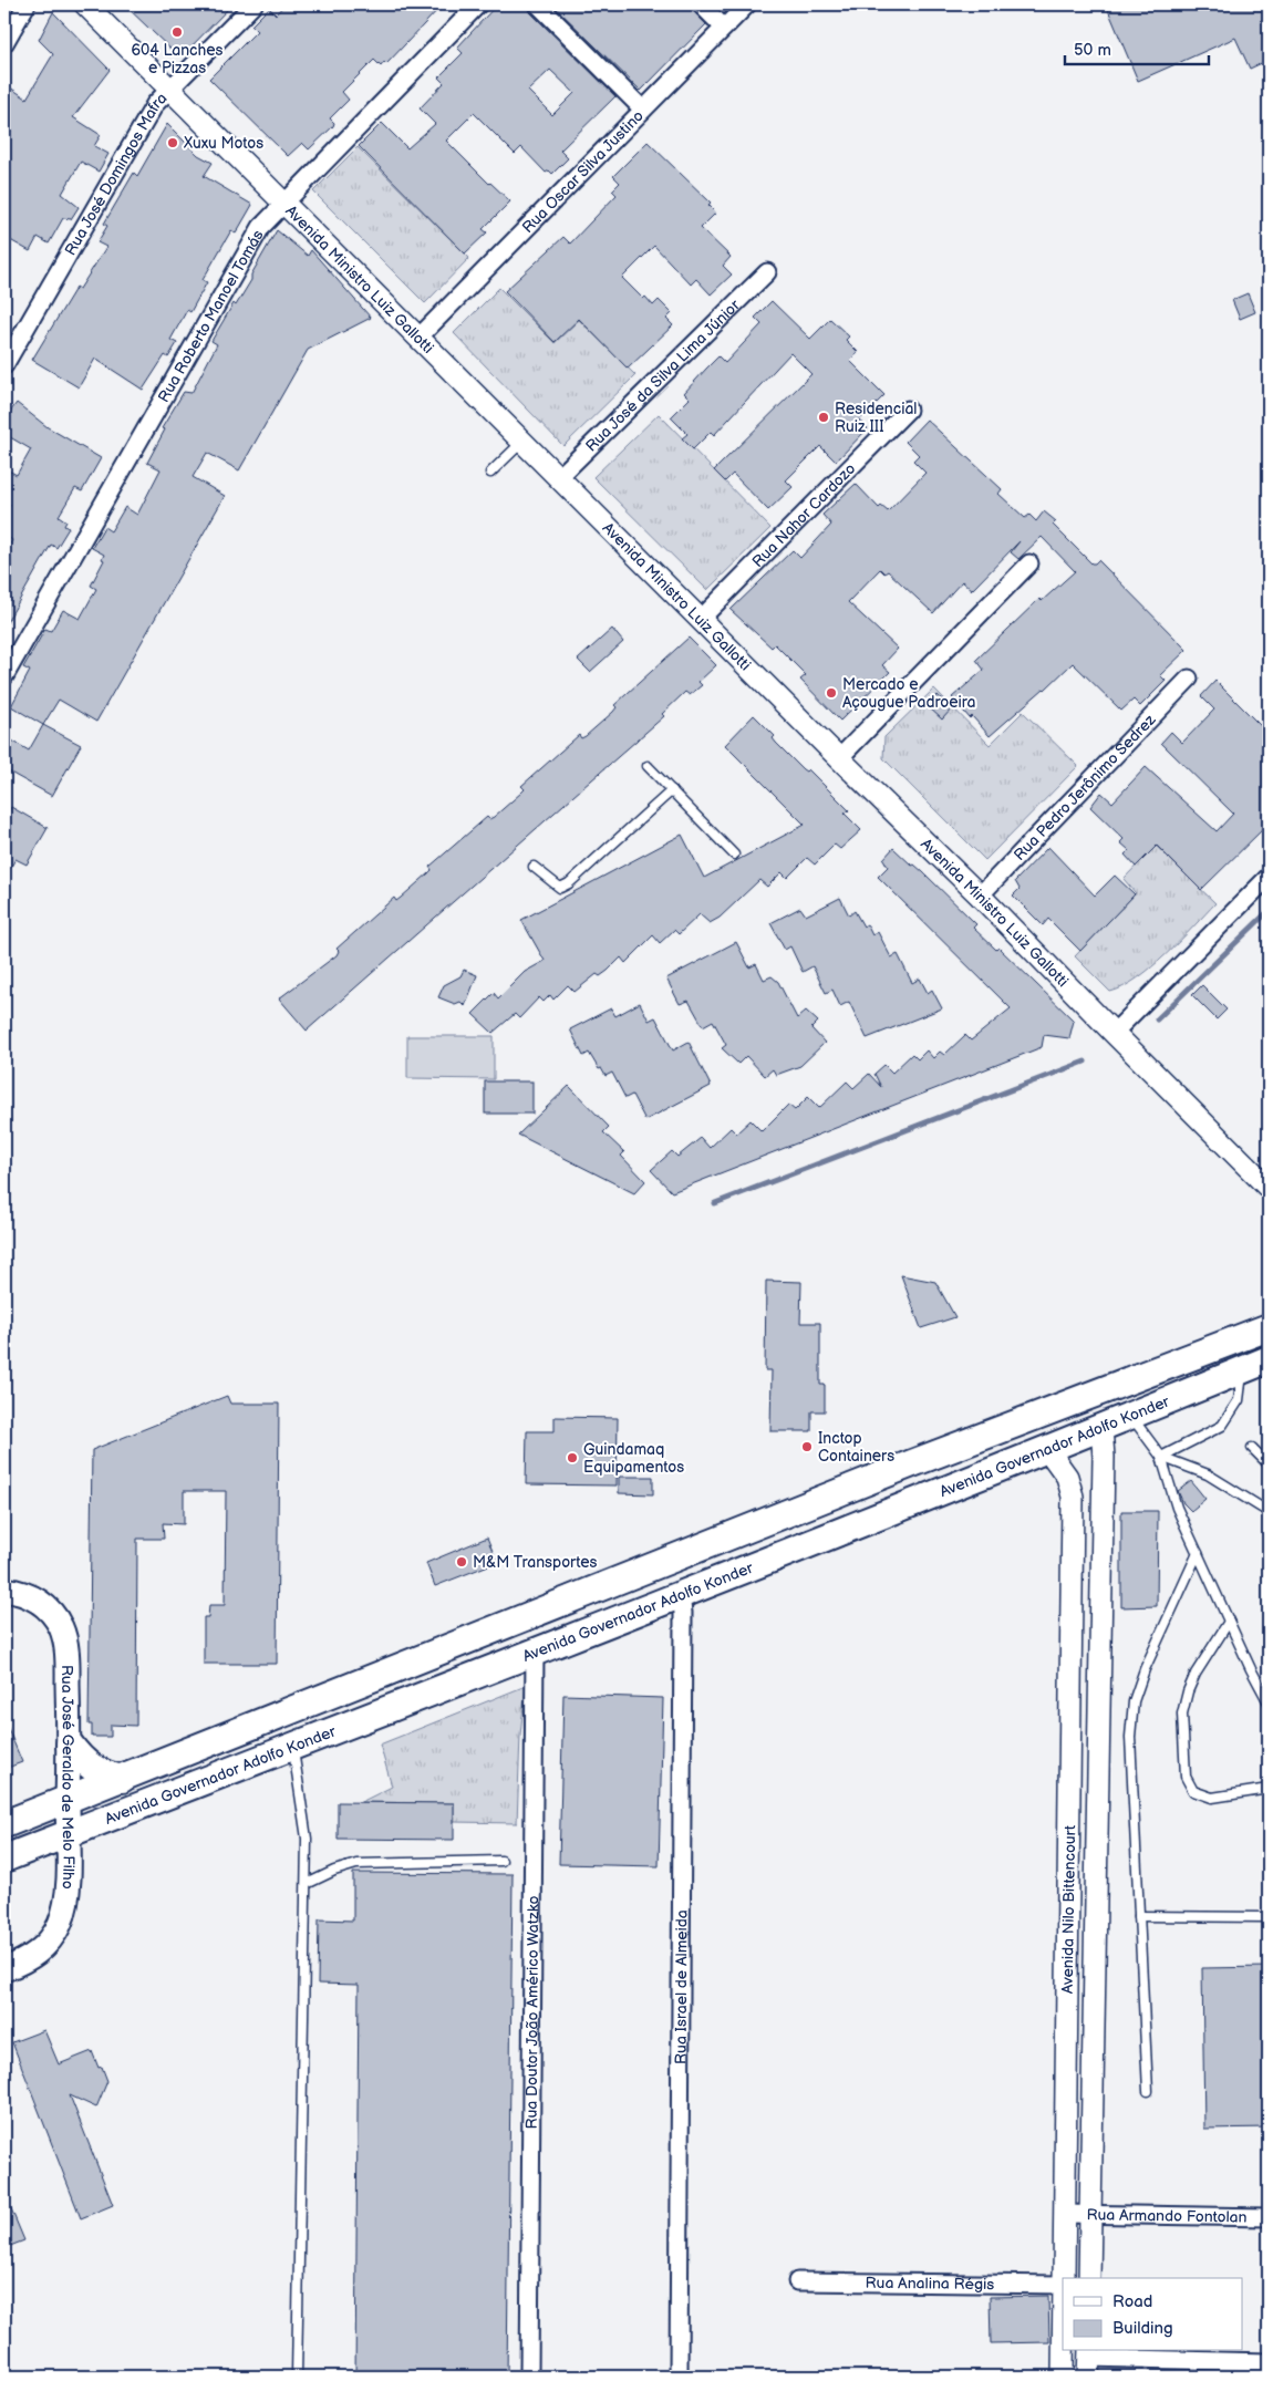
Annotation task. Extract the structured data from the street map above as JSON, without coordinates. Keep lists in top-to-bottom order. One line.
{"streets":{"main road":["Avenida Governador Adolfo Konder","Rua José Geraldo de Melo Filho"],"street":["Rua Oscar Silva Justino","Rua José Domingos Mafra","Avenida Ministro Luiz Gallotti","Rua Roberto Manoel Tomás","Rua José da Silva Lima Júnior","Rua Nahor Cardozo","Rua Pedro Jerônimo Sedrez","Avenida Nilo Bittencourt","Rua Israel de Almeida","Rua Doutor João Américo Watzko","Rua Armando Fontolan","Rua Analina Régis"]},"crossings":[["Rua Oscar Silva Justino","Avenida Ministro Luiz Gallotti"],["Rua José Domingos Mafra","Avenida Ministro Luiz Gallotti"],["Avenida Ministro Luiz Gallotti","Rua Roberto Manoel Tomás"],["Avenida Ministro Luiz Gallotti","Rua José da Silva Lima Júnior"],["Avenida Ministro Luiz Gallotti","Rua Nahor Cardozo"],["Avenida Ministro Luiz Gallotti","Rua Pedro Jerônimo Sedrez"],["Avenida Governador Adolfo Konder","Rua José Geraldo de Melo Filho"],["Avenida Governador Adolfo Konder","Avenida Nilo Bittencourt"],["Avenida Governador Adolfo Konder","Rua Israel de Almeida"],["Avenida Governador Adolfo Konder","Rua Doutor João Américo Watzko"],["Avenida Nilo Bittencourt","Rua Armando Fontolan"]],"places":["604 Lanches e Pizzas","Xuxu Motos","Residencial Ruiz III","Mercado e Açougue Padroeira","Inctop Containers","Guindamaq Equipamentos","M&M Transportes"],"legend":["Road","Building"],"scale_bar":"50 m"}
